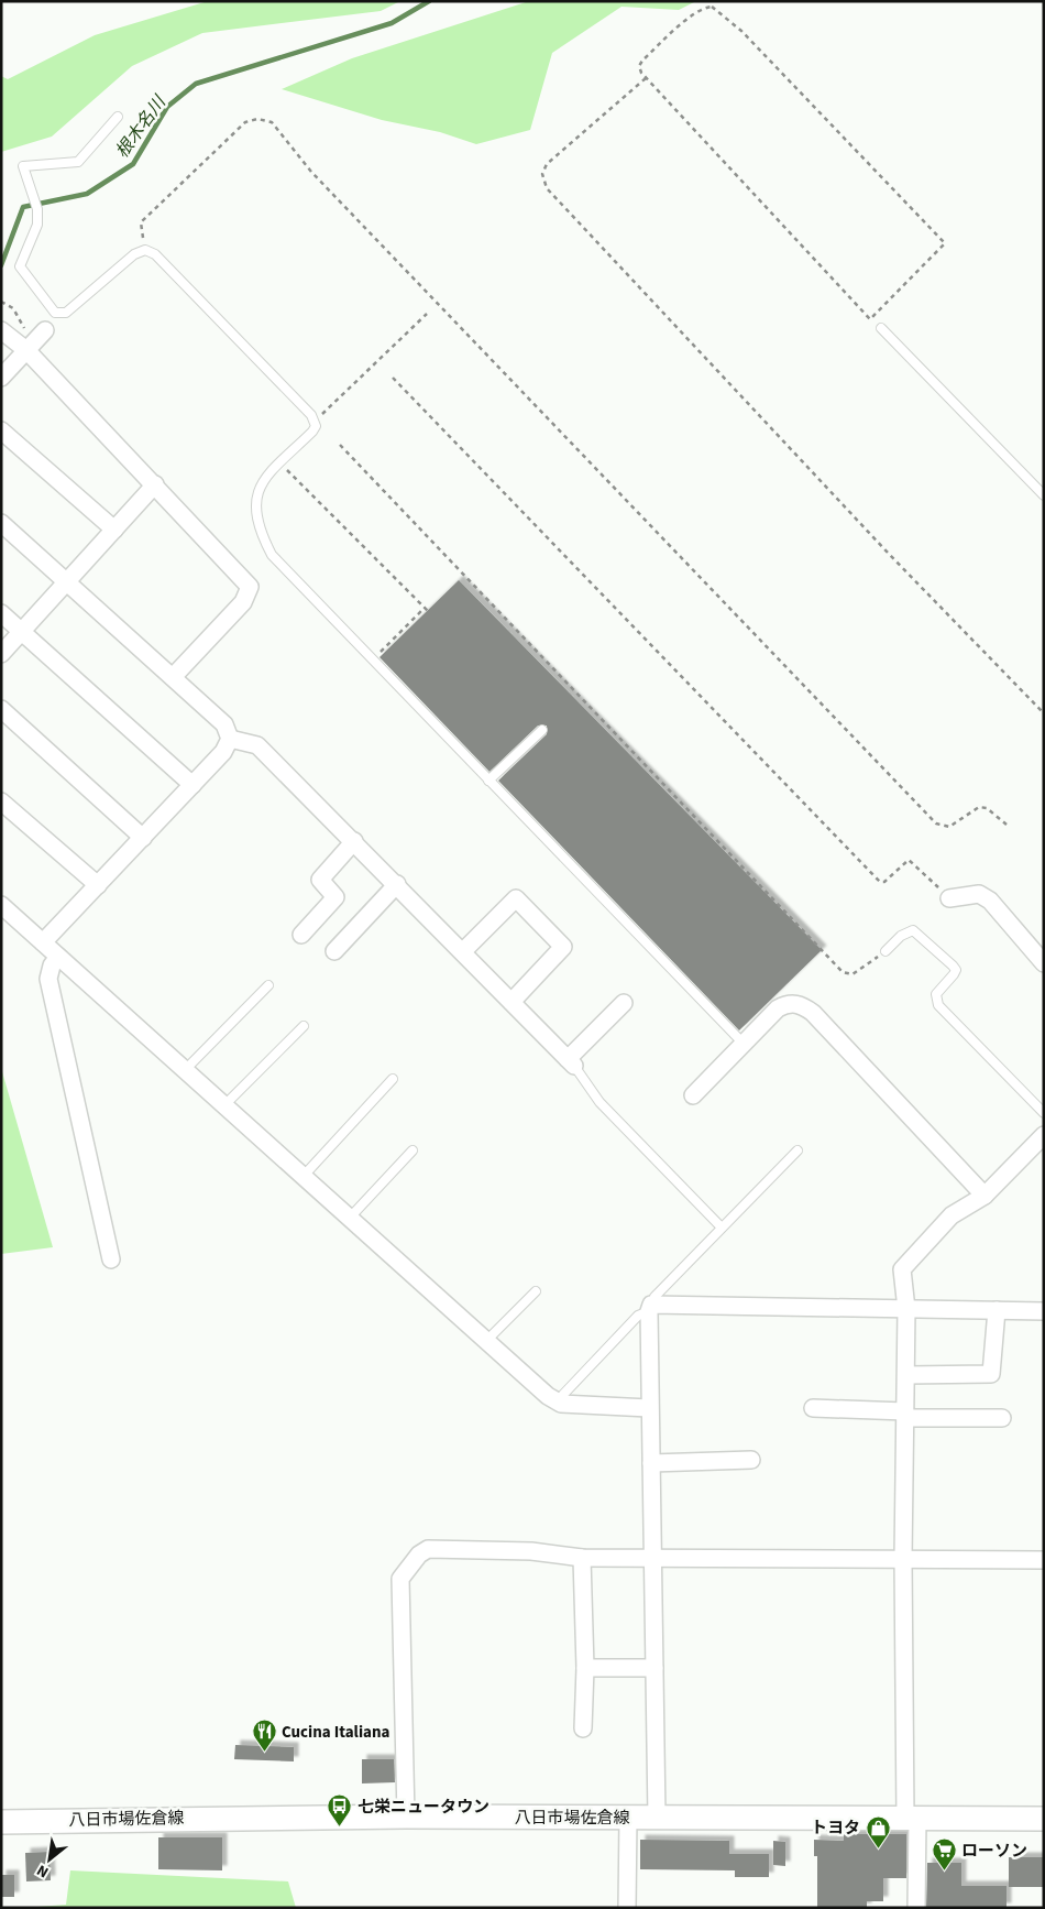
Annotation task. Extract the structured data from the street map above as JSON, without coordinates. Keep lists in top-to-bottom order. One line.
{"streets":{"main road":["八日市場佐倉線"]},"water":["根木名川"],"places":{"restaurant":["Cucina Italiana"],"bus stop":["七栄ニュータウン"],"shop":["トヨタ"],"supermarket":["ローソン"]},"north":"bottom left"}
